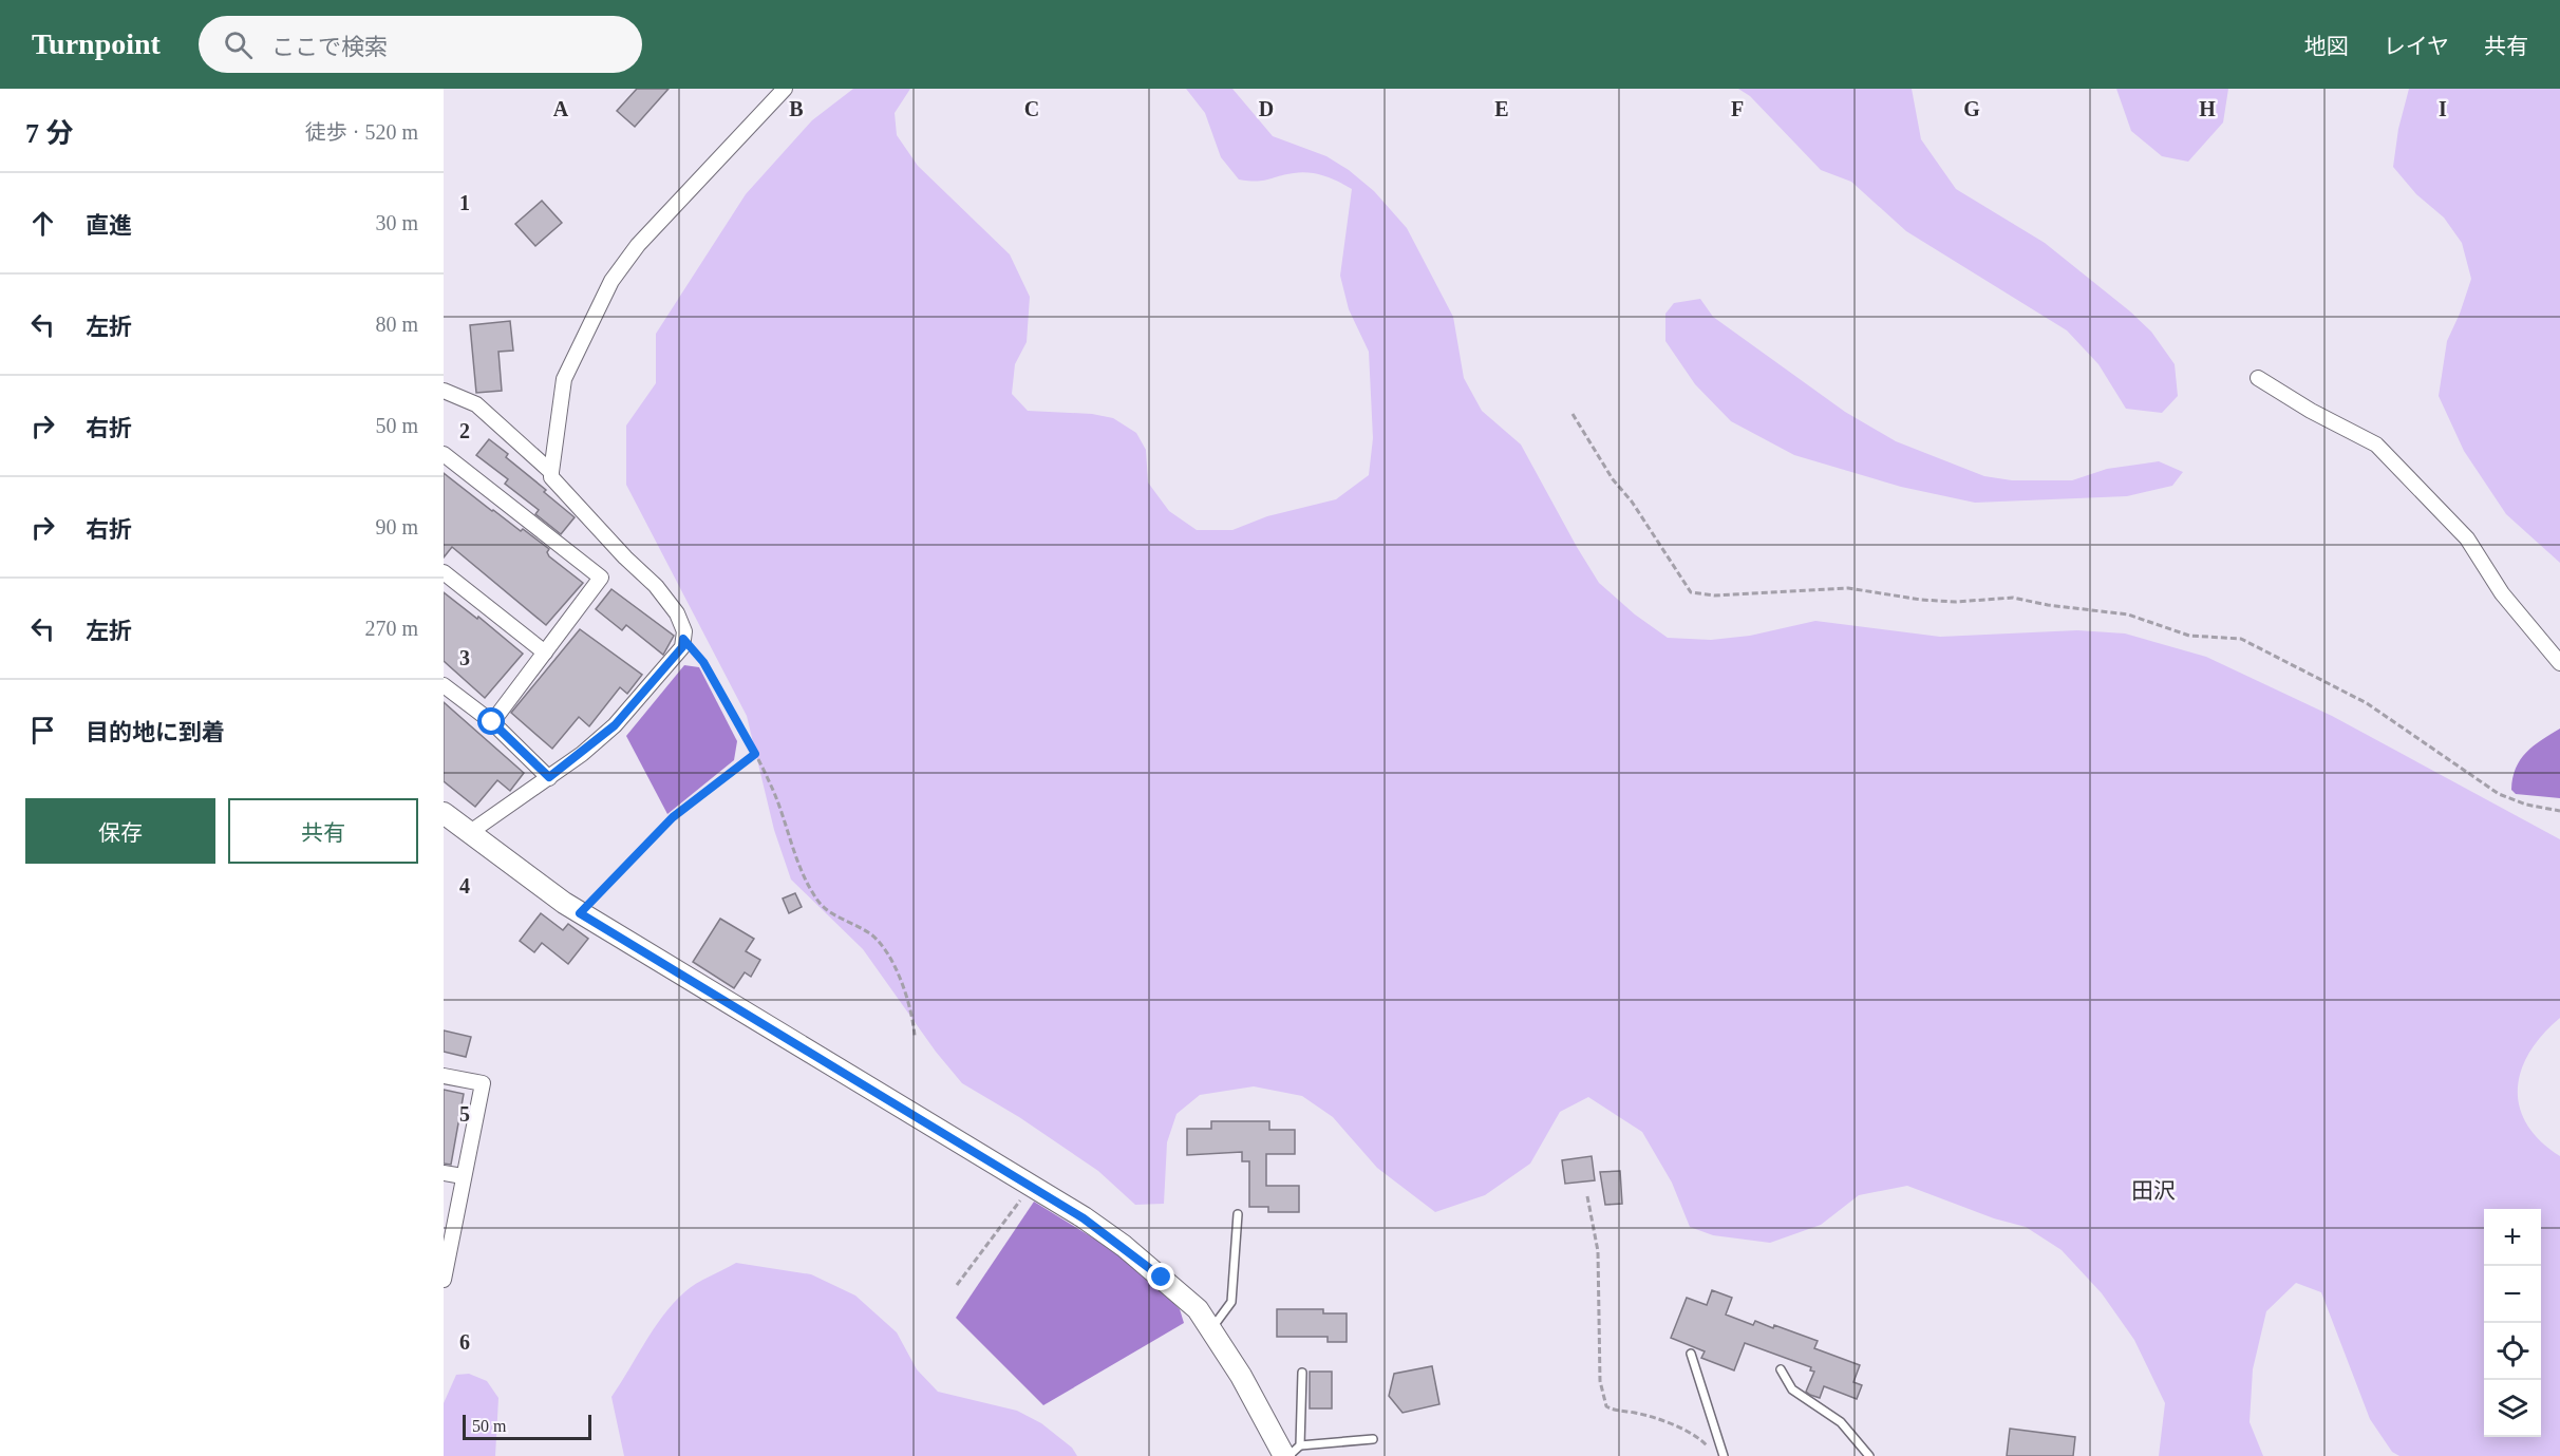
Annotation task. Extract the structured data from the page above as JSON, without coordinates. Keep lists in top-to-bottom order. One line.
{"districts":["田沢"],"scale_bar":"50 m","page":{"header":"Turnpoint","search":"ここで検索","nav":["地図","レイヤ","共有"],"heading":["7 分","徒歩 · 520 m"],"list":[["直進","30 m"],["左折","80 m"],["右折","50 m"],["右折","90 m"],["左折","270 m"],"目的地に到着"],"buttons":["保存","共有"],"map_buttons":["+","−"],"scale":"50 m"},"grid":{"columns":["A","B","C","D","E","F","G","H","I"],"rows":["1","2","3","4","5","6"]}}
